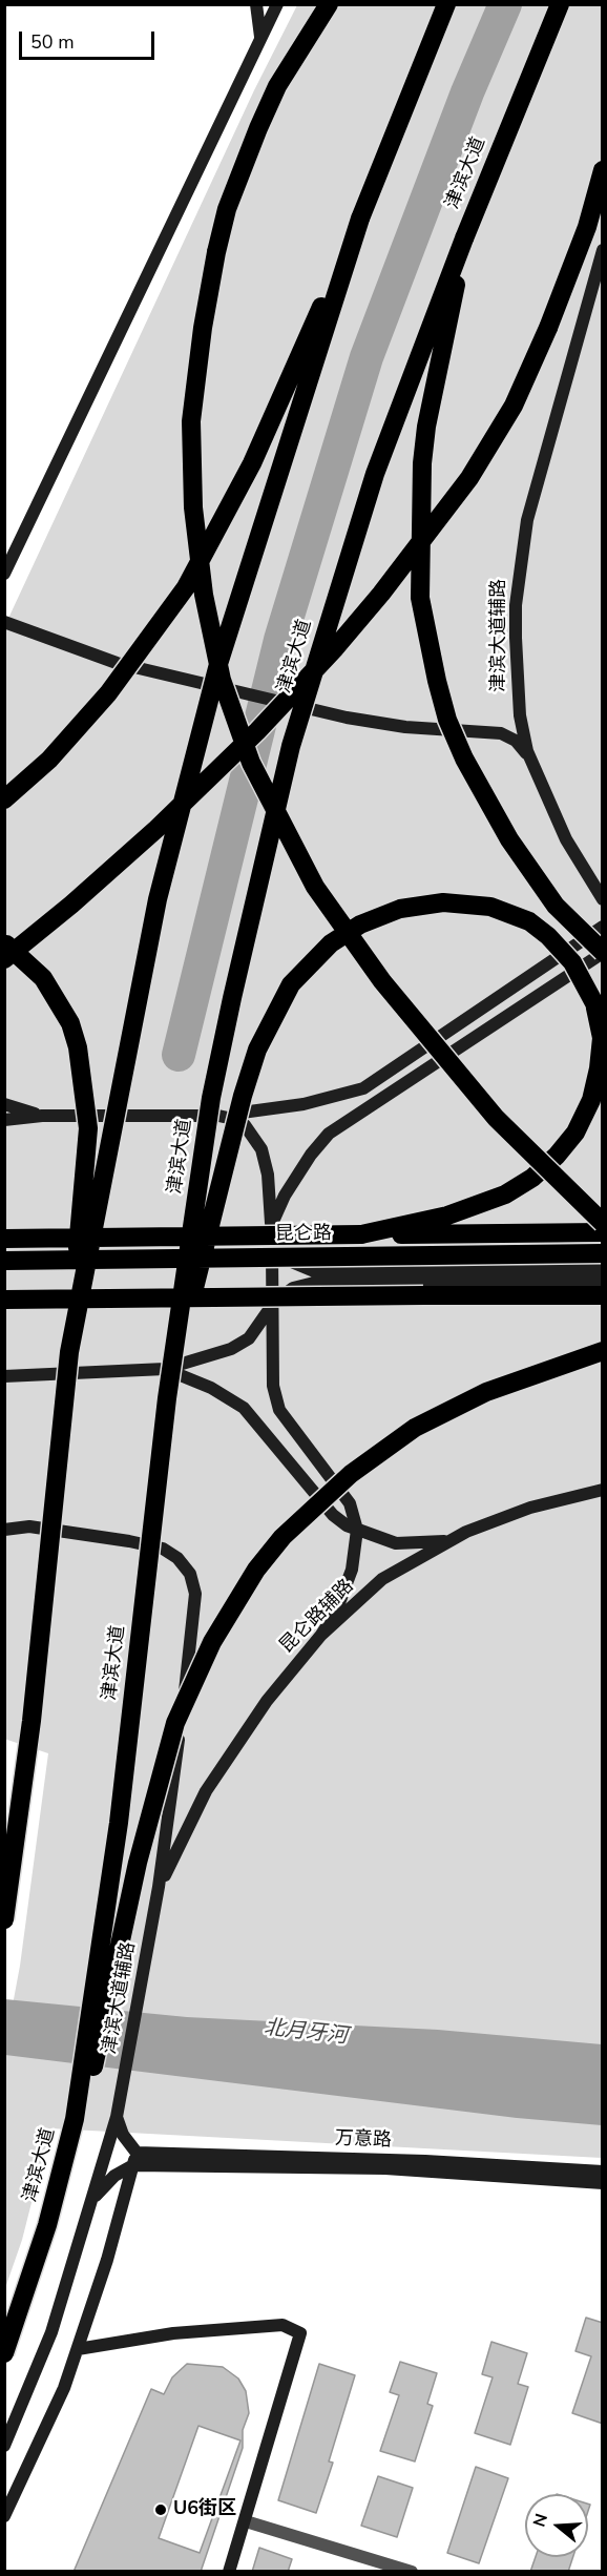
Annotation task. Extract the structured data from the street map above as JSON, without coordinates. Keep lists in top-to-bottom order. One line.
{"streets":{"highway":["津滨大道","昆仑路"],"street":["津滨大道辅路","昆仑路辅路","万意路"]},"crossings":[["津滨大道辅路","昆仑路辅路"]],"water":["北月牙河"],"places":["U6街区"],"scale_bar":"50 m","north":"left"}
